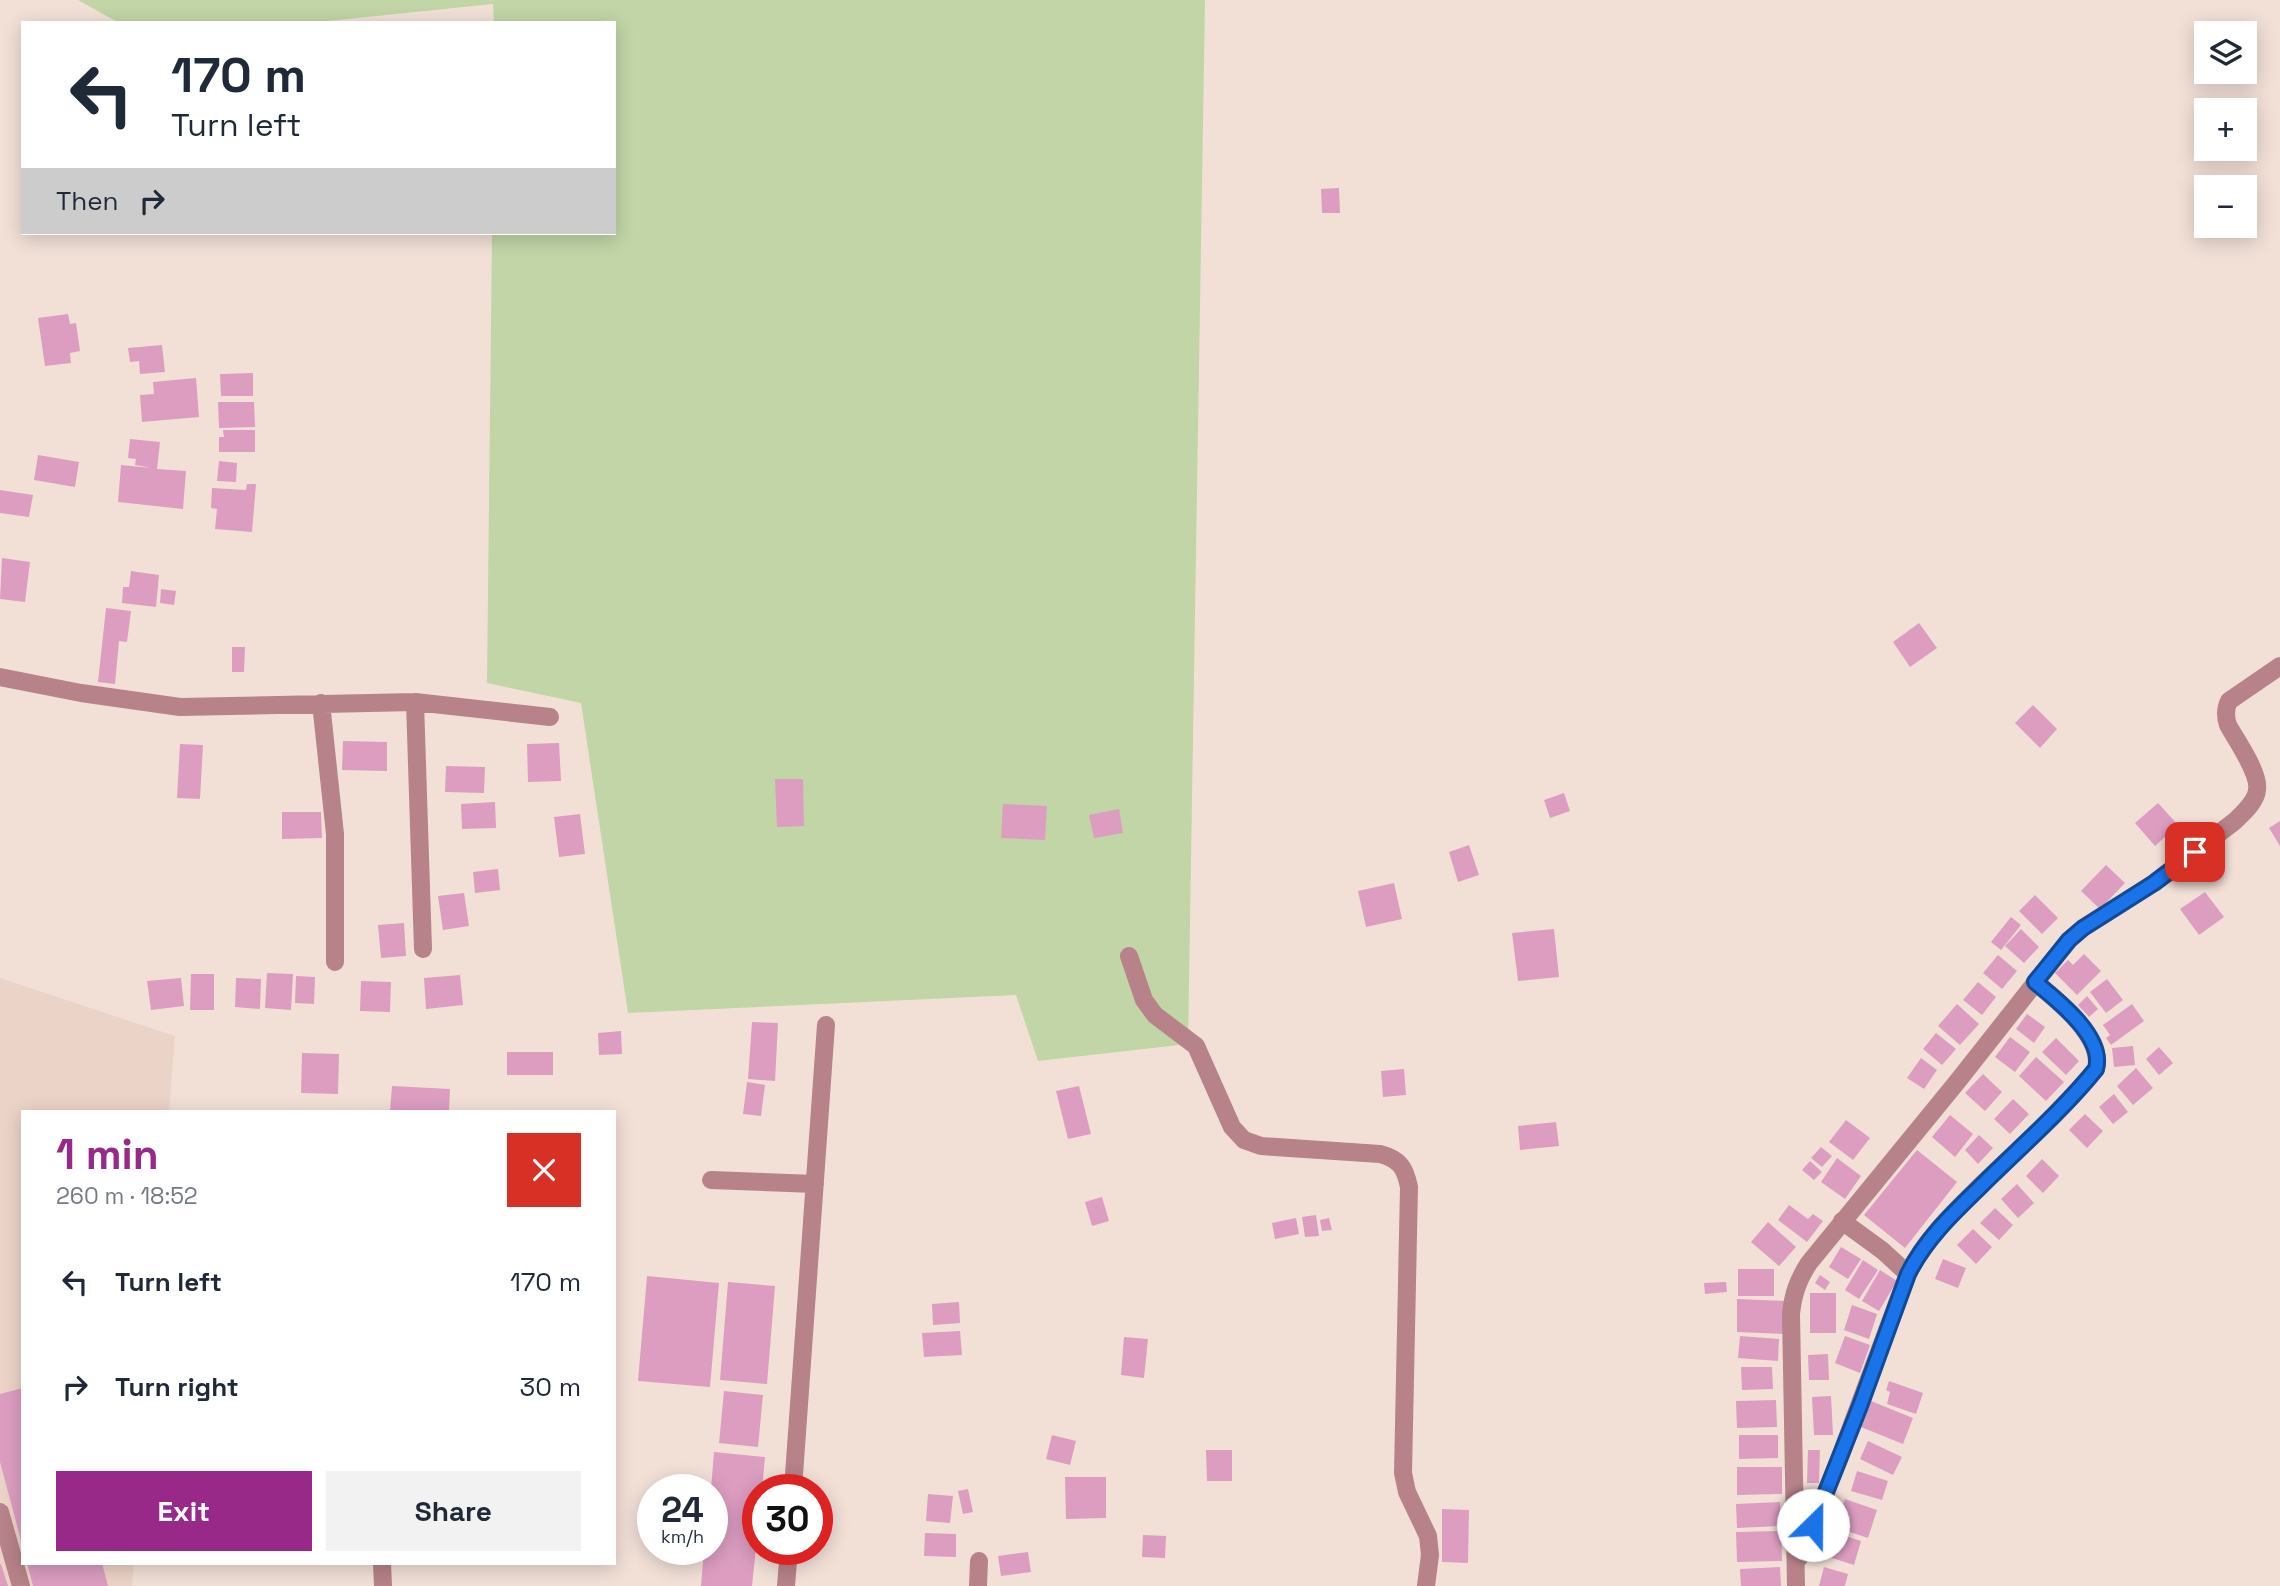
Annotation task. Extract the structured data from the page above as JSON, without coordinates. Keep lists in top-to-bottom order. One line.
{"page":{"map_buttons":["+","−"],"turn":["170 m","Turn left"],"then":"Then","heading":["1 min","260 m · 18:52"],"list":[{"name":"Turn left","value":"170 m"},{"name":"Turn right","value":"30 m"}],"buttons":["Exit","Share"],"speed":"24 km/h","limit":"30"}}
